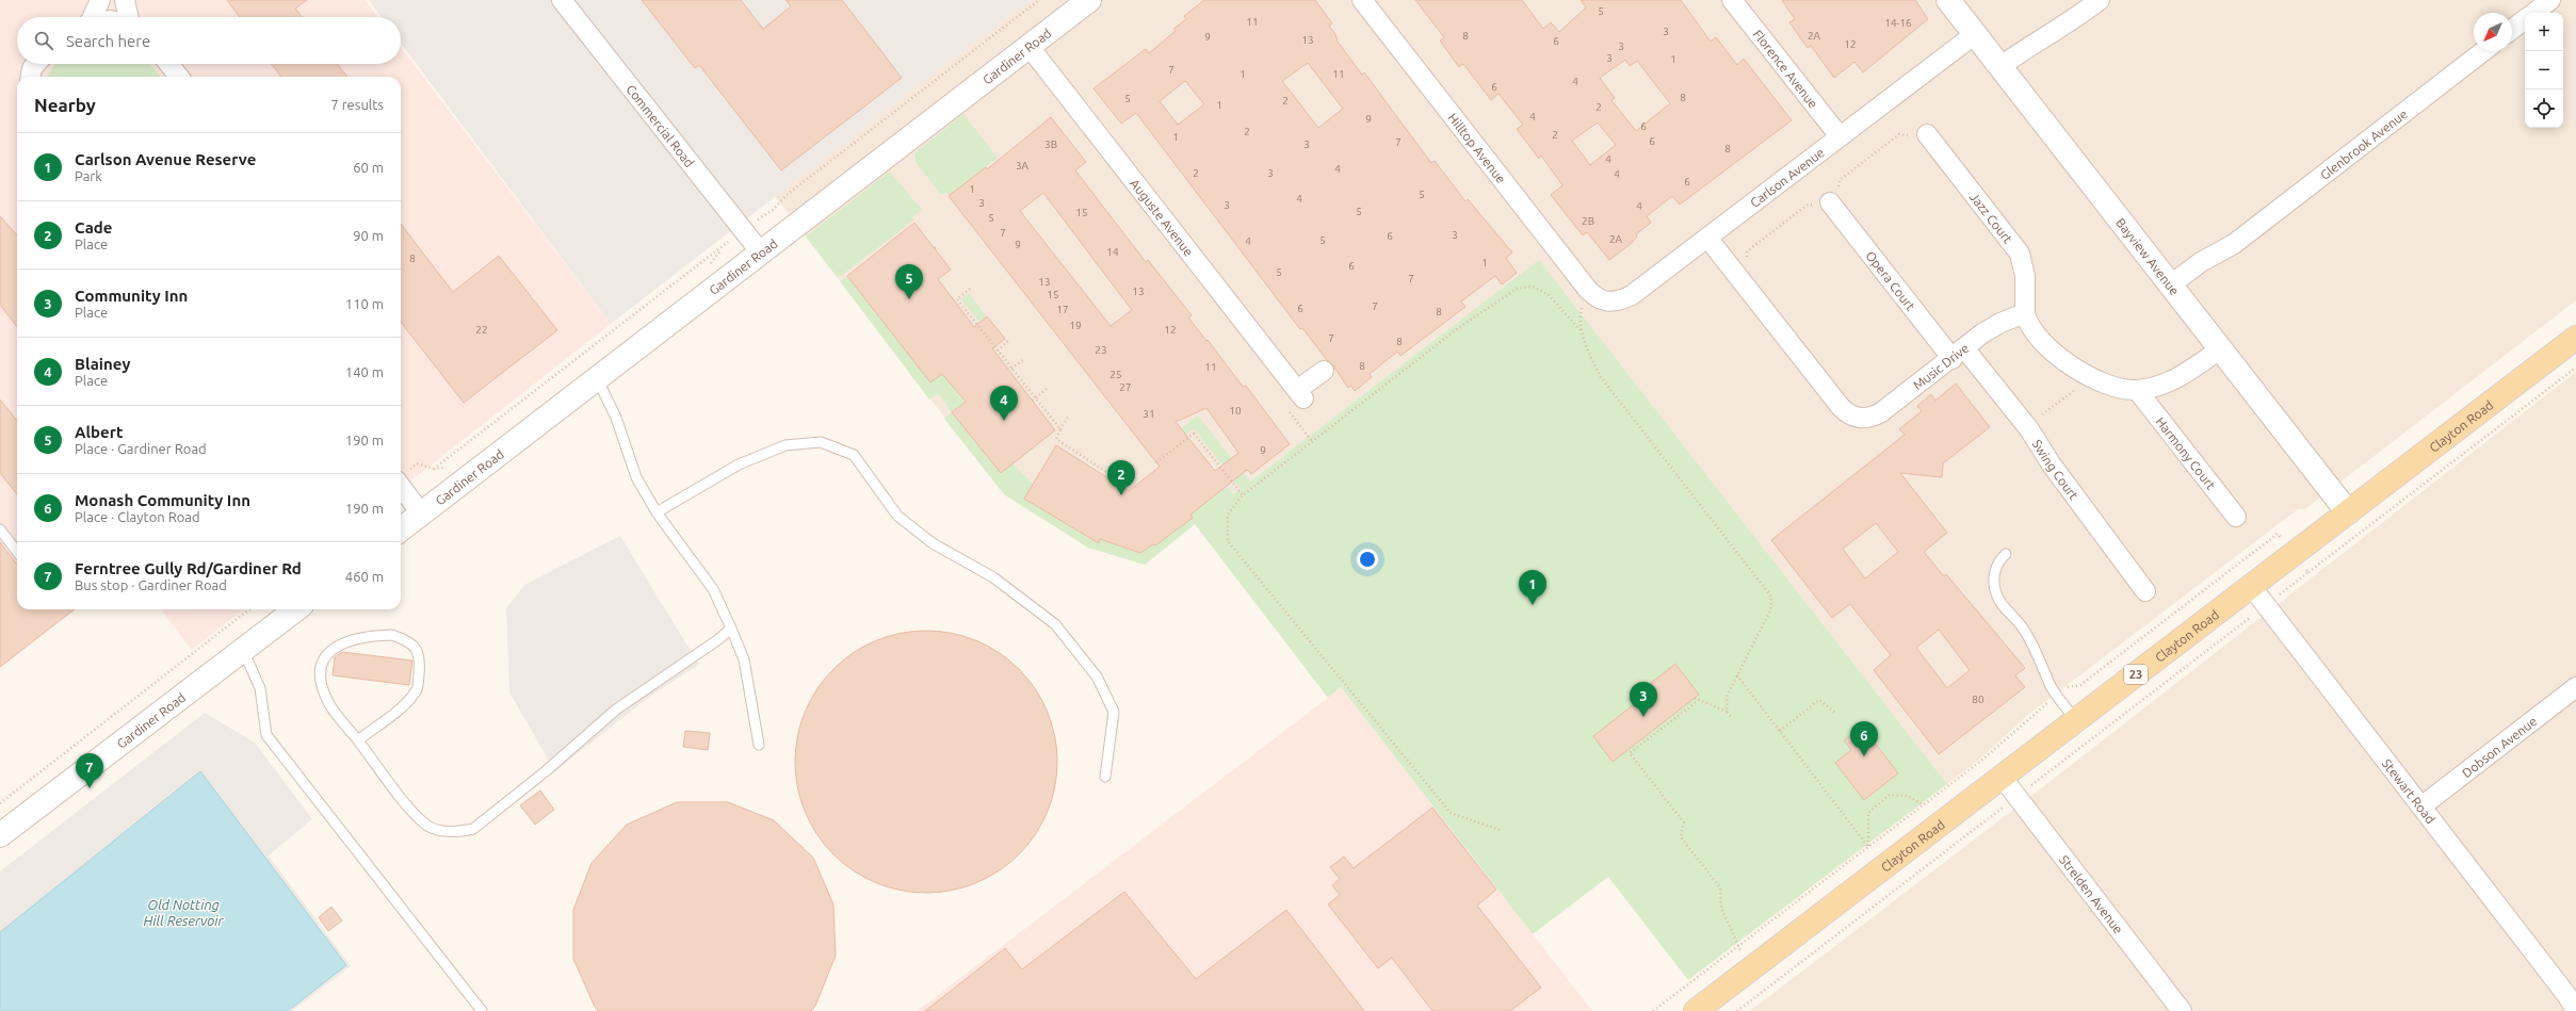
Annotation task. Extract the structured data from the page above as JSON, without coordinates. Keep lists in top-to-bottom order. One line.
{"streets":{"main road":["Clayton Road","23"],"street":["Gardiner Road","Florence Avenue","Commercial Road","Glenbrook Avenue","Hilltop Avenue","Carlson Avenue","Auguste Avenue","Jazz Court","Bayview Avenue","Opera Court","Music Drive","Harmony Court","Swing Court","Dobson Avenue","Stewart Road","Strelden Avenue"]},"crossings":[["Gardiner Road","Commercial Road"],["Gardiner Road","Auguste Avenue"],["Florence Avenue","Carlson Avenue"],["Glenbrook Avenue","Bayview Avenue"],["Hilltop Avenue","Carlson Avenue"],["Carlson Avenue","Bayview Avenue"],["Carlson Avenue","Music Drive"],["Jazz Court","Music Drive"],["Bayview Avenue","Clayton Road"],["Opera Court","Music Drive"],["Opera Court","Swing Court"],["Music Drive","Swing Court"],["Clayton Road","Stewart Road"],["Clayton Road","Strelden Avenue"],["Dobson Avenue","Stewart Road"]],"water":["Old Notting Hill Reservoir"],"house_numbers":["5","11","14-16","3","8","2A","9","13","6","12","3","3","1","7","1","11","4","6","8","5","2","1","2","4","9","6","2","2","1","6","7","3B","3","8","4","3A","4","2","3","4","6","1","5","4","3","3","4","5","15","5","2B","7","3","6","2A","5","4","9","14","8","1","6","5","7","13","13","15","7","6","17","8","19","22","12","7","8","23","8","11","25","27","10","31","9","80"],"north":"bottom left","page":{"map_buttons":["+","−"],"search":"Search here","heading":["Nearby","7 results"],"list":[{"mark":"1","name":"Carlson Avenue Reserve","note":"Park","value":"60 m"},{"mark":"2","name":"Cade","note":"Place","value":"90 m"},{"mark":"3","name":"Community Inn","note":"Place","value":"110 m"},{"mark":"4","name":"Blainey","note":"Place","value":"140 m"},{"mark":"5","name":"Albert","note":"Place · Gardiner Road","value":"190 m"},{"mark":"6","name":"Monash Community Inn","note":"Place · Clayton Road","value":"190 m"},{"mark":"7","name":"Ferntree Gully Rd/Gardiner Rd","note":"Bus stop · Gardiner Road","value":"460 m"}],"pins":["5","4","2","1","3","6","7"]}}
